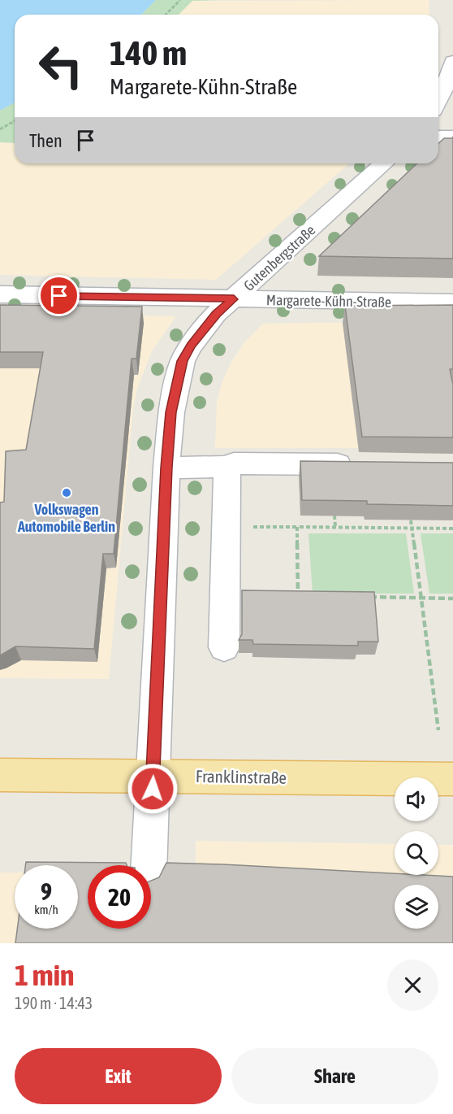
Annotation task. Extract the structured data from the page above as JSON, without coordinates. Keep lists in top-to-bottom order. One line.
{"streets":{"main road":["Franklinstraße"],"street":["Gutenbergstraße","Margarete-Kühn-Straße"]},"crossings":[["Gutenbergstraße","Margarete-Kühn-Straße"],["Gutenbergstraße","Franklinstraße"]],"places":["Volkswagen Automobile Berlin"],"page":{"turn":["140 m","Margarete-Kühn-Straße"],"then":"Then","speed":"9 km/h","limit":"20","heading":["1 min","190 m · 14:43"],"buttons":["Exit","Share"]}}
